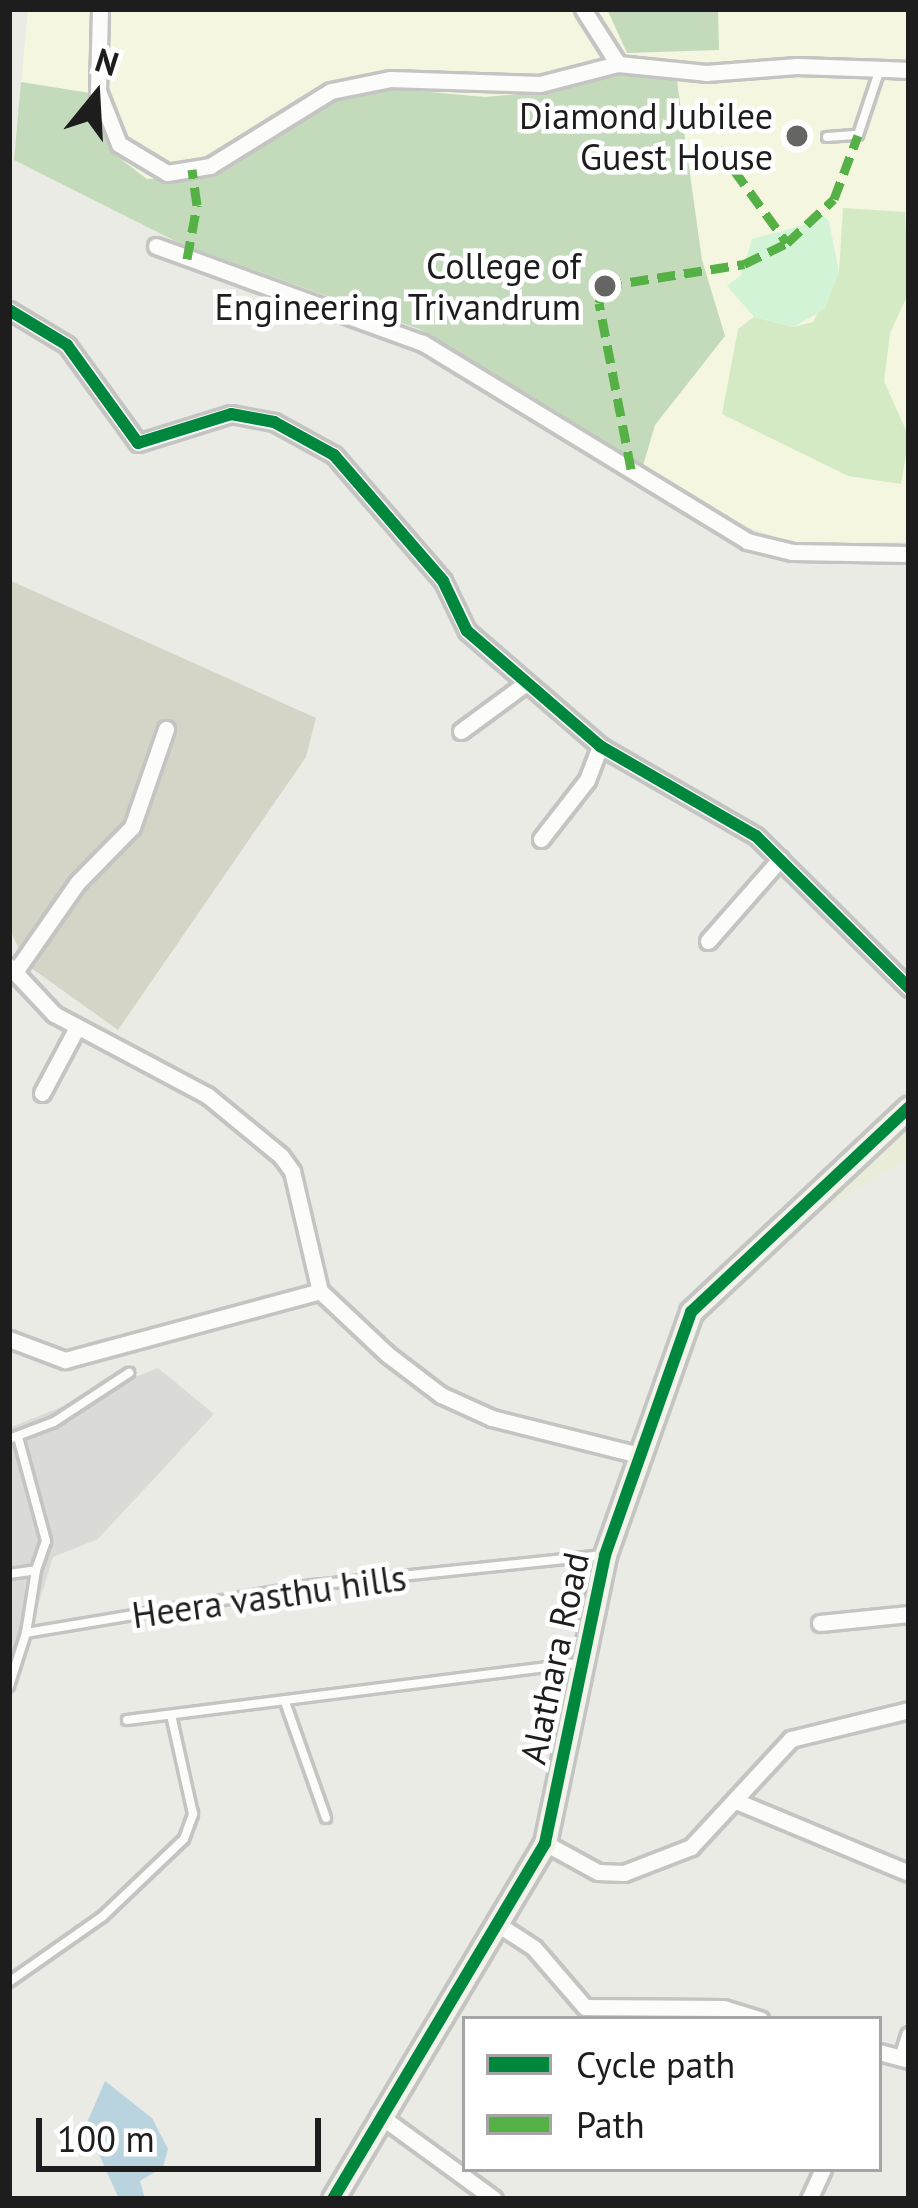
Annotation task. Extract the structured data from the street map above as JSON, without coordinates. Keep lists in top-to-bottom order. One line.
{"streets":{"street":["Alathara Road"],"lane":["Heera vasthu hills"]},"crossings":[["Heera vasthu hills","Alathara Road"]],"places":["Diamond Jubilee Guest House","College of Engineering Trivandrum"],"legend":["Cycle path","Path"],"scale_bar":"100 m","north":"top"}
